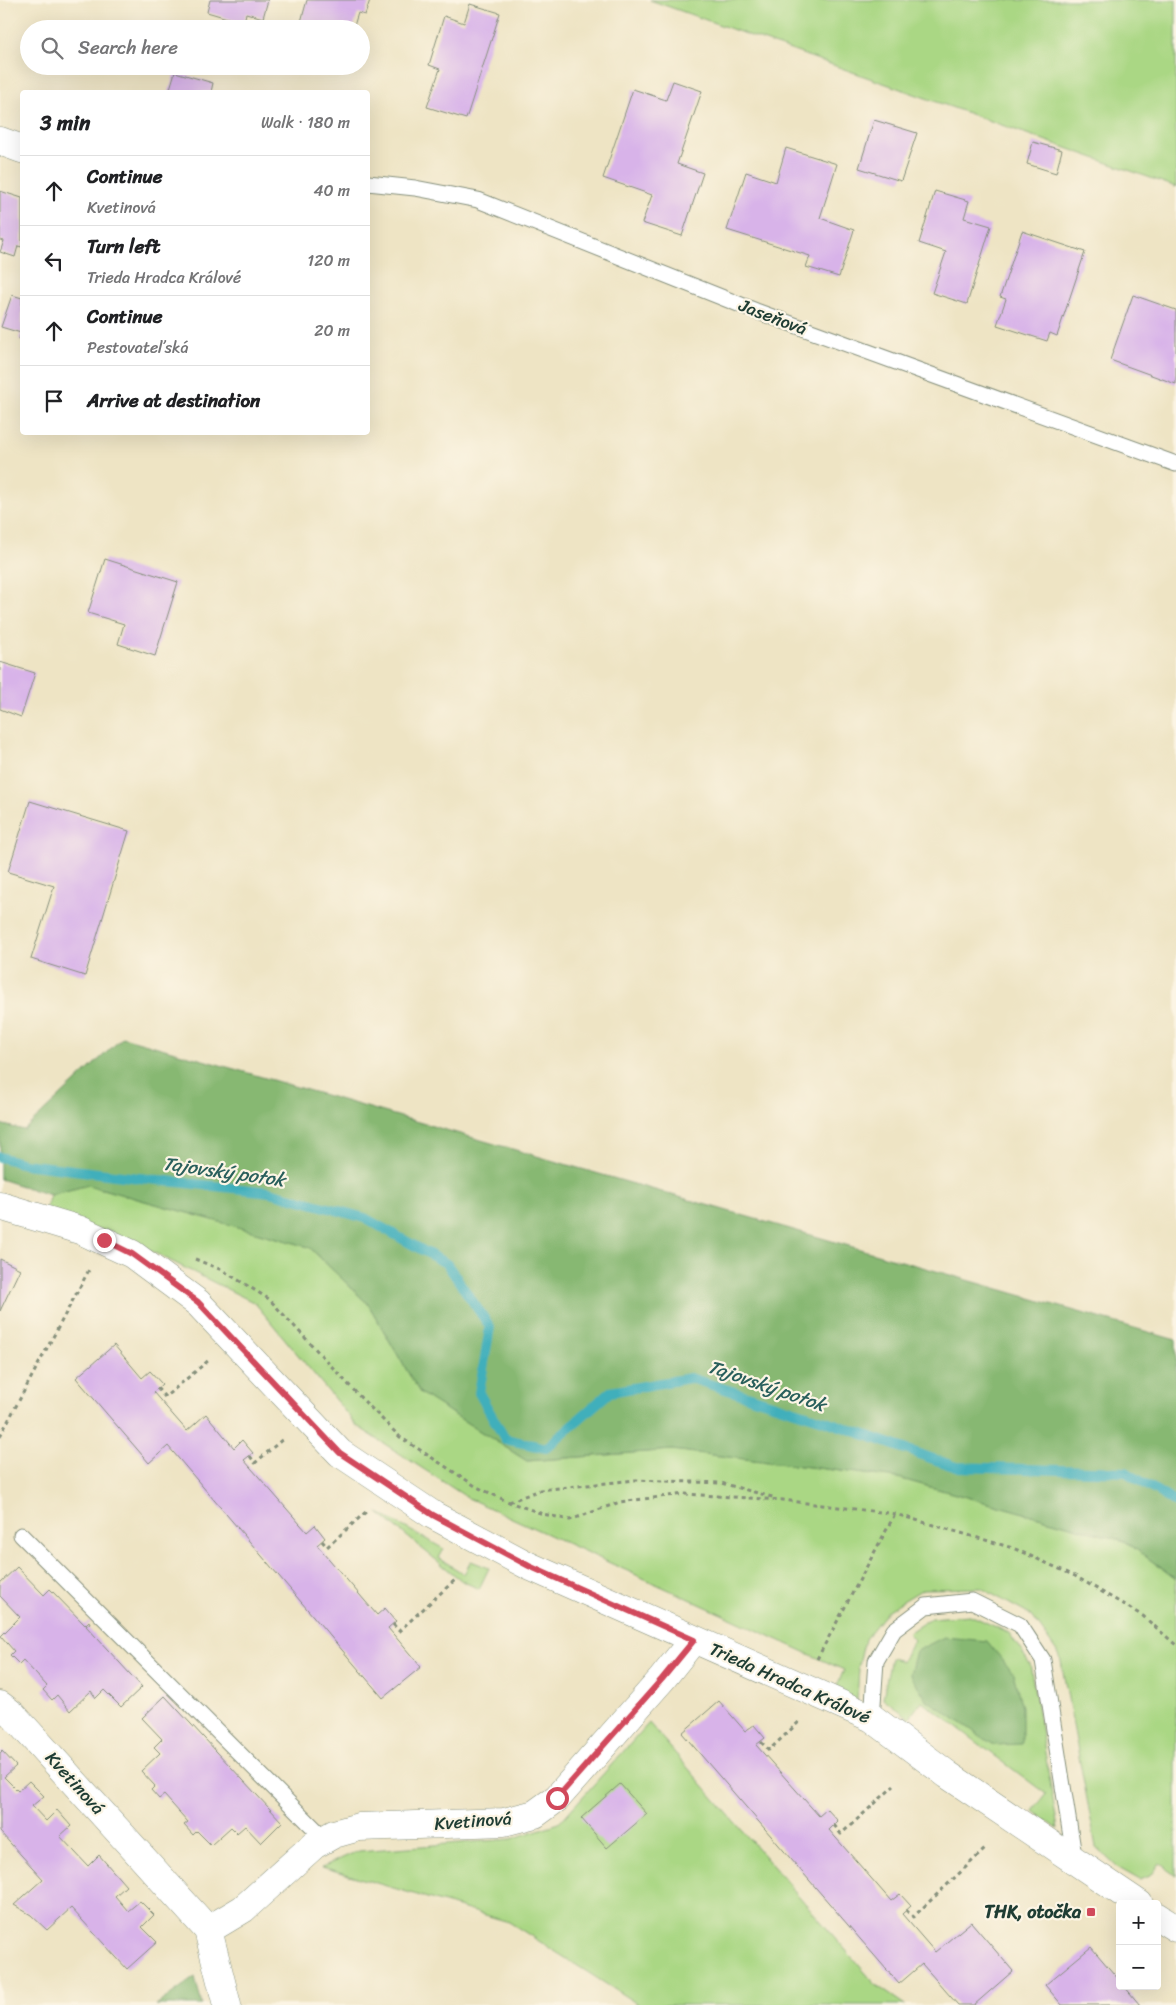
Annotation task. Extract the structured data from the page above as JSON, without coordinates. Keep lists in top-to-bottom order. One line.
{"streets":{"street":["Trieda Hradca Králové","Kvetinová"],"lane":["Jaseňová"]},"crossings":[["Trieda Hradca Králové","Kvetinová"]],"water":["Tajovský potok"],"places":{"transit":["THK, otočka"]},"page":{"search":"Search here","heading":["3 min","Walk · 180 m"],"list":[["Continue","Kvetinová","40 m"],["Turn left","Trieda Hradca Králové","120 m"],["Continue","Pestovateľská","20 m"],"Arrive at destination"],"map_buttons":["+","−"]}}
